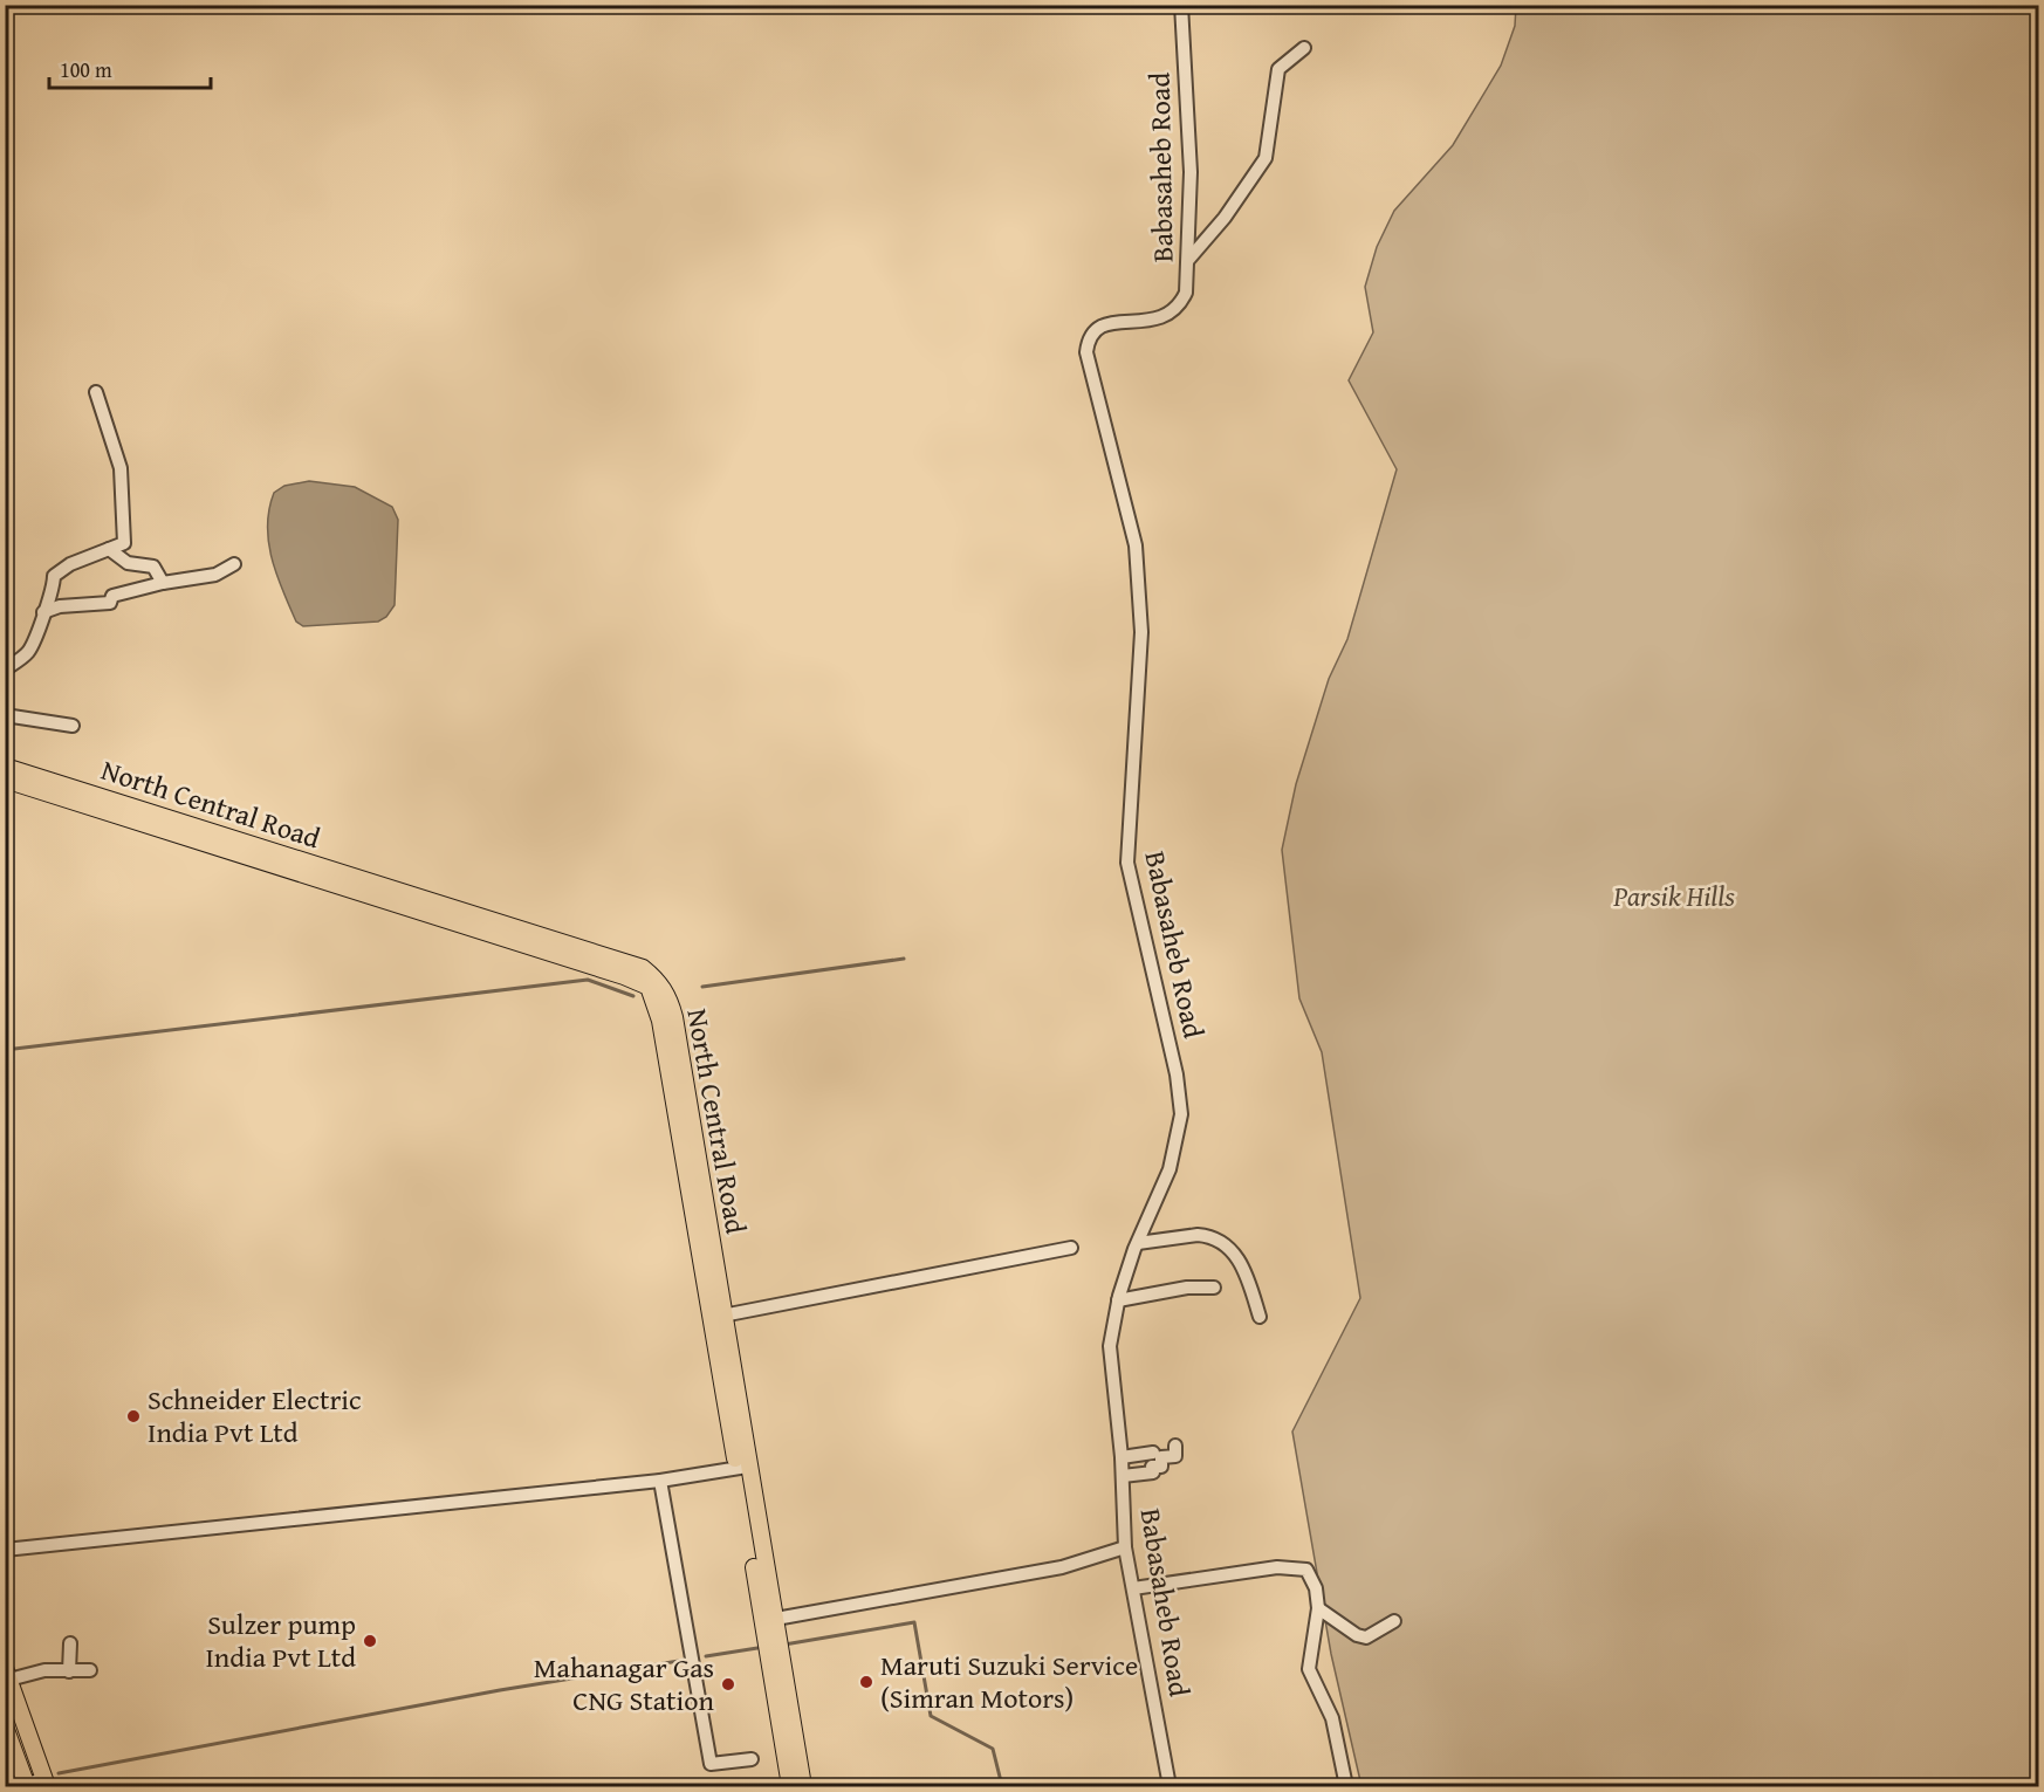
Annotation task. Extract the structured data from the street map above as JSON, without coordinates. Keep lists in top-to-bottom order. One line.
{"streets":{"main road":["North Central Road"],"street":["Babasaheb Road"]},"parks":["Parsik Hills"],"places":["Schneider Electric India Pvt Ltd","Sulzer pump India Pvt Ltd","Maruti Suzuki Service (Simran Motors)","Mahanagar Gas CNG Station"],"scale_bar":"100 m"}
